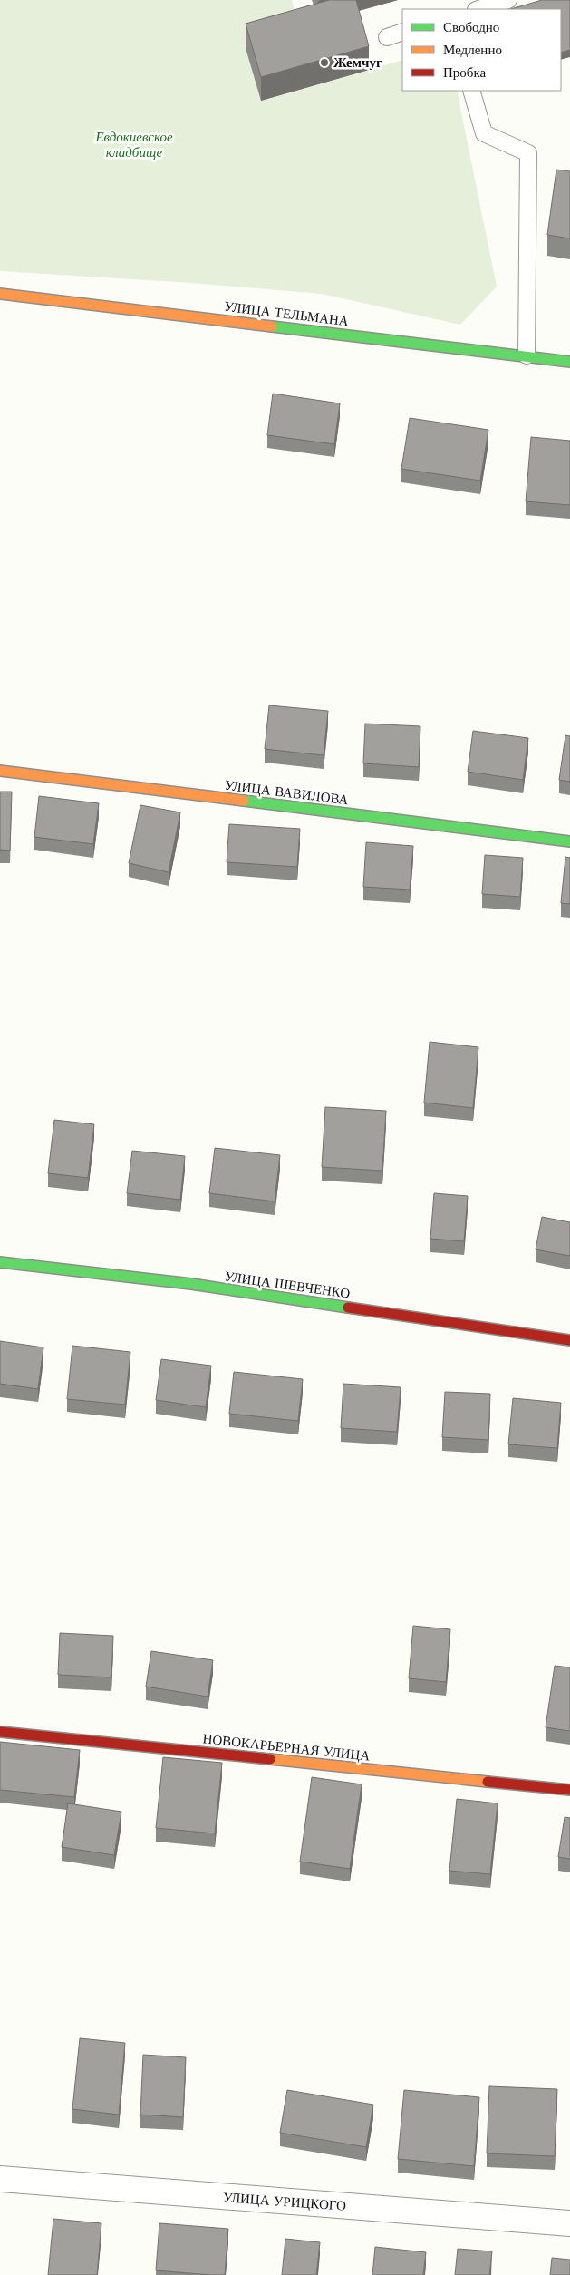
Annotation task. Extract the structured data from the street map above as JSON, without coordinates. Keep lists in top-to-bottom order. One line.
{"streets":{"street":["УЛИЦА ТЕЛЬМАНА","УЛИЦА ВАВИЛОВА","УЛИЦА ШЕВЧЕНКО","НОВОКАРЬЕРНАЯ УЛИЦА","УЛИЦА УРИЦКОГО"]},"parks":["Евдокиевское кладбище"],"places":["Жемчуг"],"legend":["Свободно","Медленно","Пробка"]}
